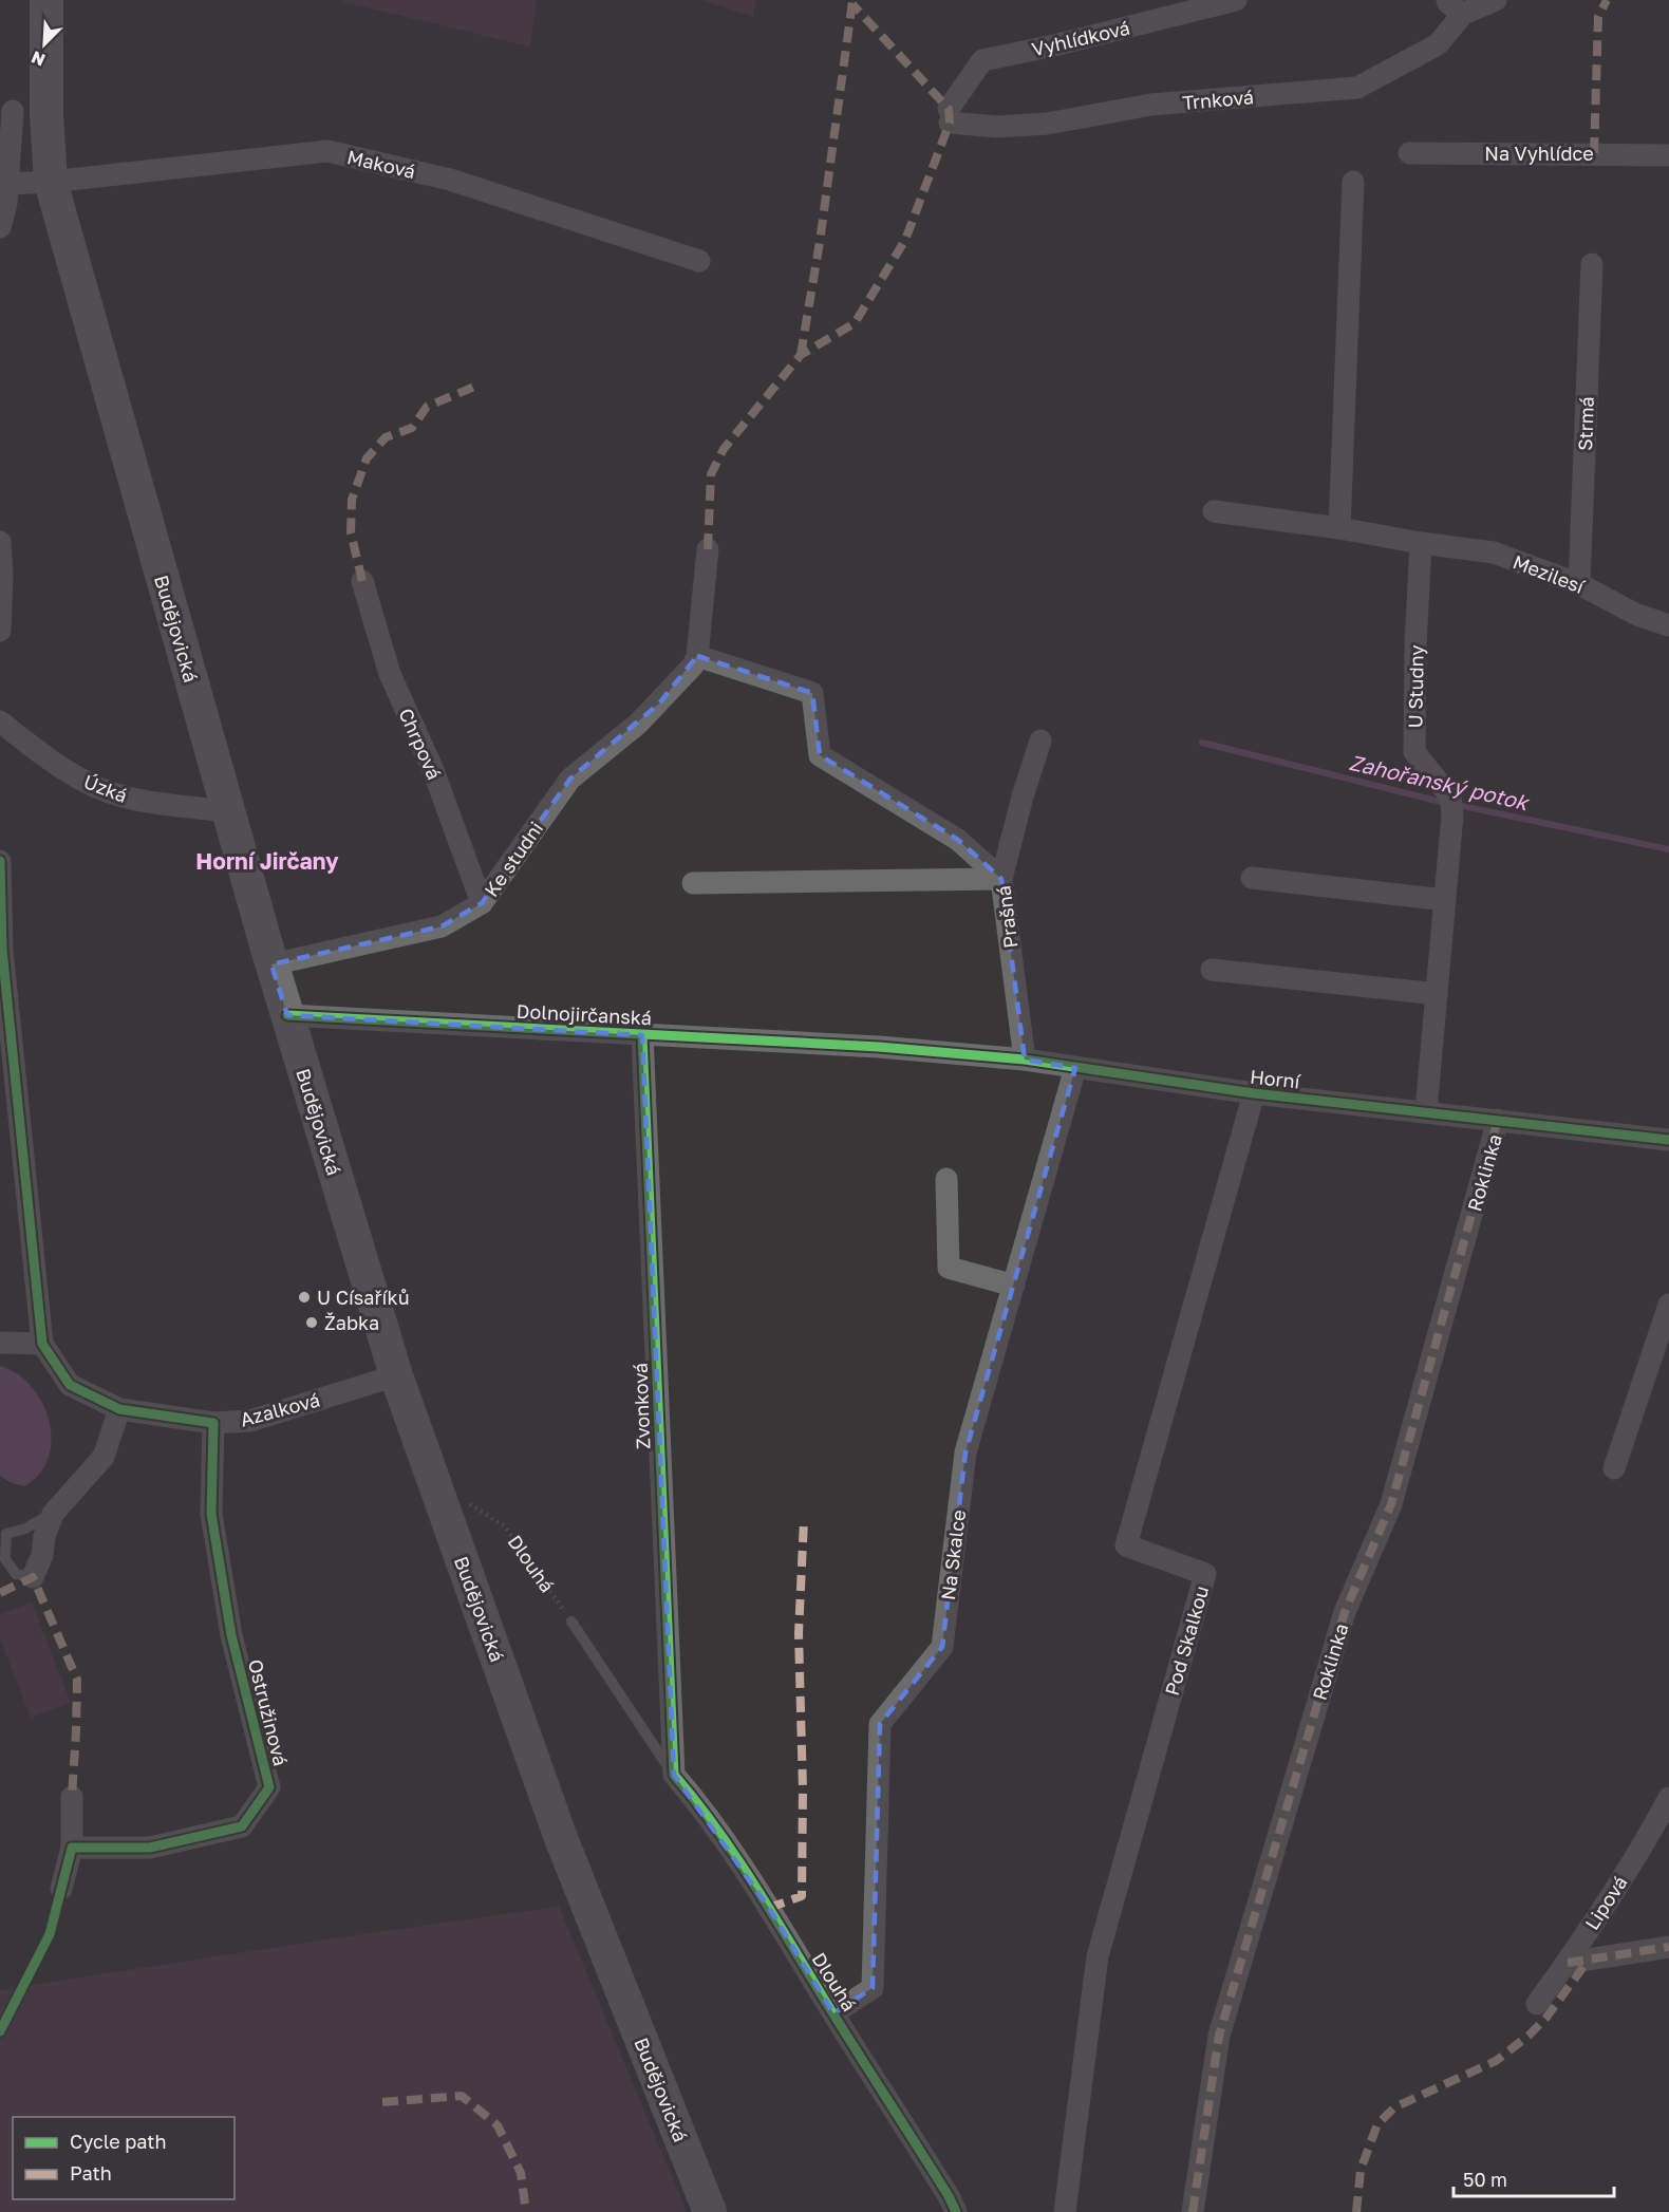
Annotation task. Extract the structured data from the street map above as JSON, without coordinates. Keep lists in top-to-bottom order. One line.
{"streets":{"main road":["Budějovická"],"street":["Vyhlídková","Trnková","Na Vyhlídce","Maková","Strmá","Mezilesí","U Studny","Chrpová","Úzká","Ke studni","Prašná","Dolnojirčanská","Horní","Roklinka","Zvonková","Azalková","Na Skalce","Dlouhá","Pod Skalkou","Ostružinová","Lipová"]},"crossings":[["Vyhlídková","Trnková"],["Maková","Budějovická"],["Strmá","Mezilesí"],["Mezilesí","U Studny"],["Budějovická","Úzká"],["Budějovická","Ke studni"],["Budějovická","Dolnojirčanská"],["Budějovická","Azalková"],["Budějovická","Dlouhá"],["U Studny","Horní"],["Chrpová","Ke studni"],["Prašná","Horní"],["Dolnojirčanská","Horní"],["Dolnojirčanská","Zvonková"],["Horní","Roklinka"],["Horní","Na Skalce"],["Horní","Pod Skalkou"],["Zvonková","Dlouhá"],["Azalková","Ostružinová"],["Na Skalce","Dlouhá"]],"districts":["Horní Jirčany"],"water":["Zahořanský potok"],"places":["U Císaříků","Žabka"],"legend":["Cycle path","Path"],"scale_bar":"50 m","north":"bottom left"}
